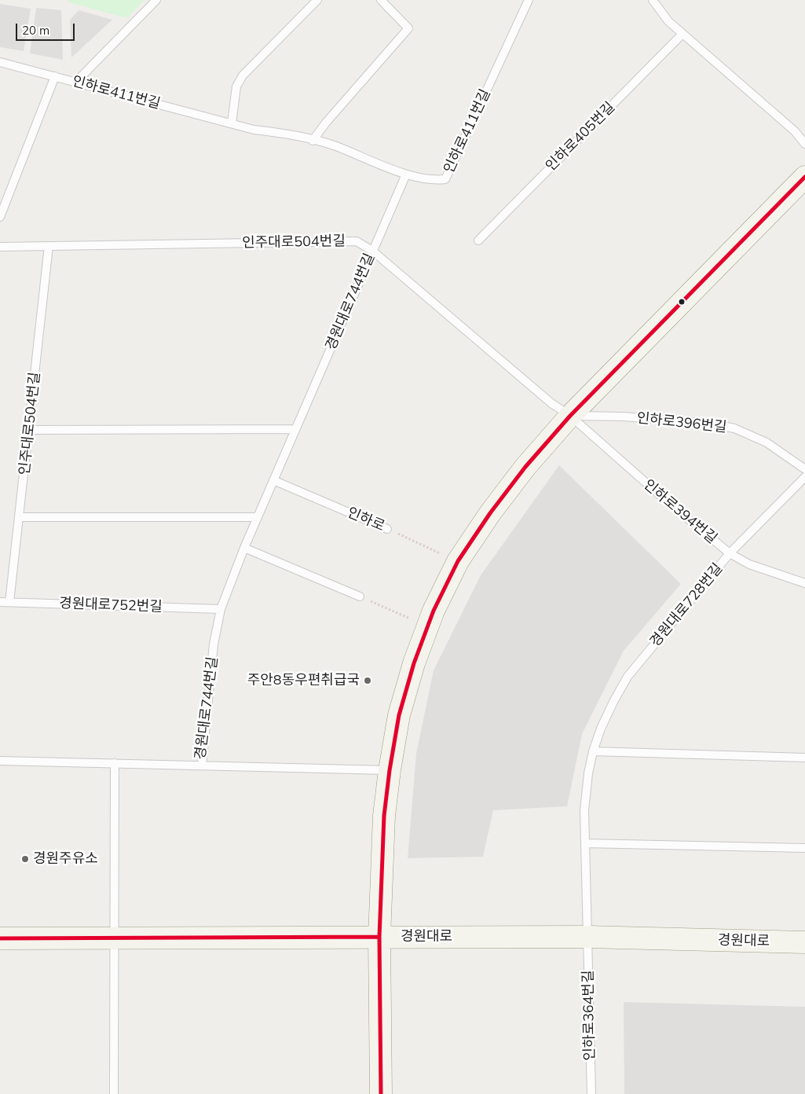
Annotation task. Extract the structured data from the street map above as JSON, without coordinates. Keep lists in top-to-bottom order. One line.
{"streets":{"main road":["경원대로"],"lane":["인하로411번길","인하로405번길","인주대로504번길","경원대로744번길","인하로396번길","인하로394번길","인하로","경원대로752번길","경원대로728번길","인하로364번길"]},"crossings":[["인하로411번길","경원대로744번길"],["인주대로504번길","경원대로744번길"],["인주대로504번길","인하로396번길"],["인주대로504번길","인하로394번길"],["인주대로504번길","경원대로752번길"],["경원대로744번길","인하로"],["경원대로744번길","경원대로752번길"],["인하로396번길","인하로394번길"],["인하로394번길","경원대로728번길"],["경원대로728번길","경원대로"],["경원대로728번길","인하로364번길"],["경원대로","인하로364번길"]],"places":["주안8동우편취급국","경원주유소"],"scale_bar":"20 m"}
